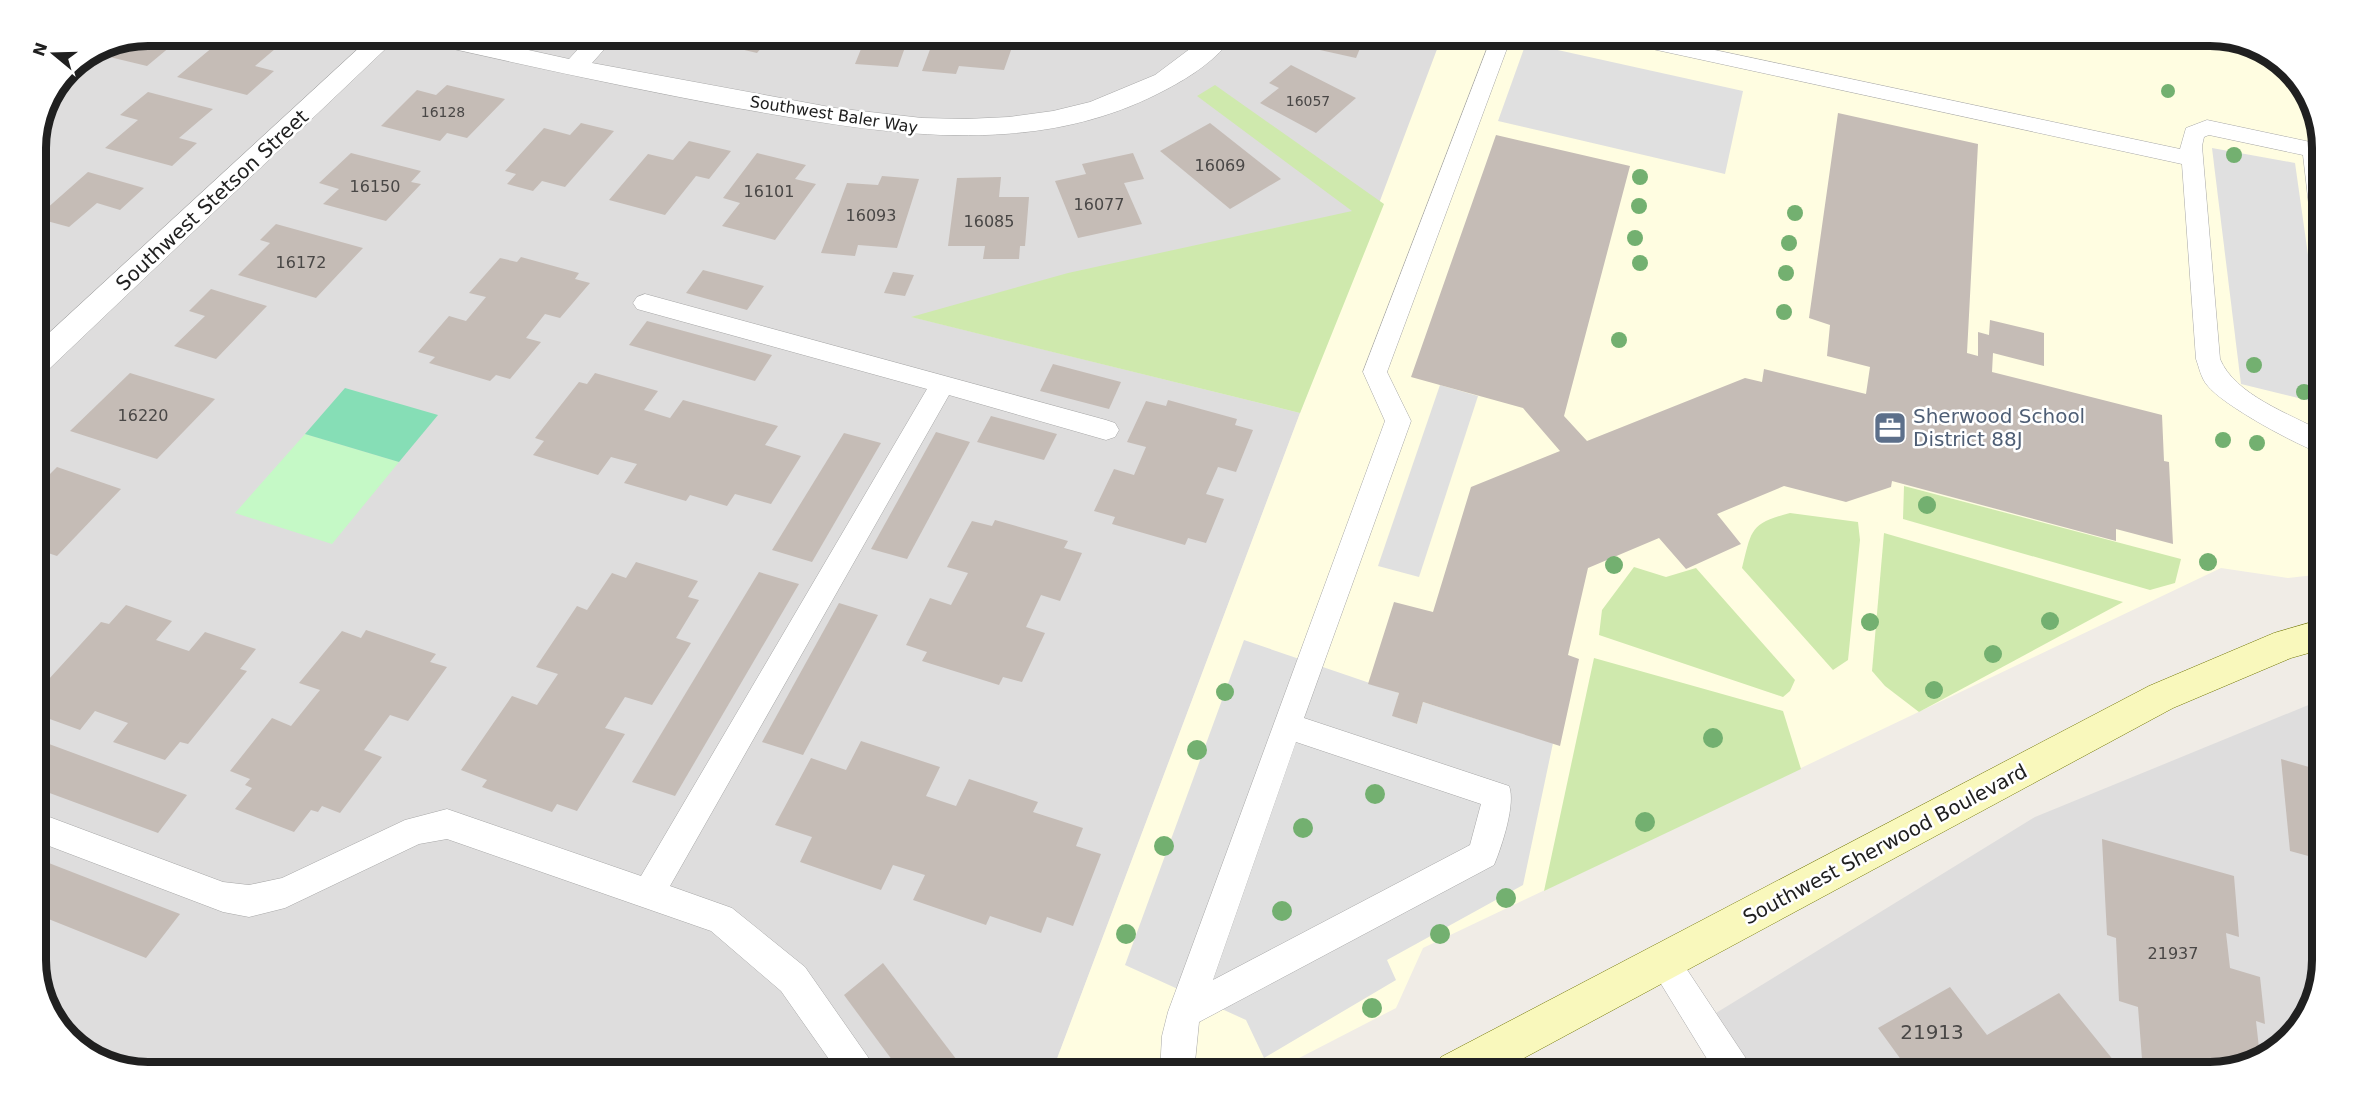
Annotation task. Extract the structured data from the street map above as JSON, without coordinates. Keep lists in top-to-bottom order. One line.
{"streets":{"main road":["Southwest Sherwood Boulevard"],"street":["Southwest Baler Way","Southwest Stetson Street"]},"places":{"office":["Sherwood School District 88J"]},"house_numbers":["16057","16128","16069","16150","16101","16077","16093","16085","16172","16220","21937","21913"],"north":"left"}
